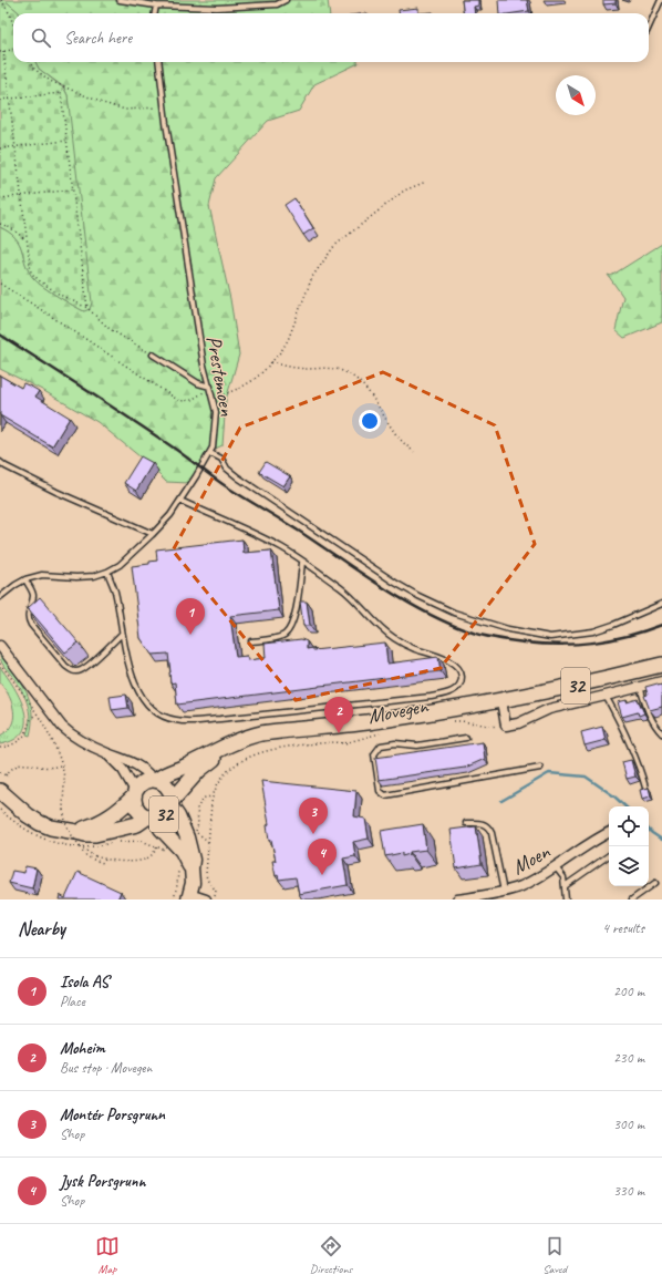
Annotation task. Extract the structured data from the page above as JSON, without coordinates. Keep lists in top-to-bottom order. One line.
{"streets":{"main road":["32","Movegen"],"street":["Moen"],"lane":["Prestemoen"]},"crossings":[["32","Movegen"]],"north":"bottom right","page":{"search":"Search here","pins":["1","2","3","4"],"heading":["Nearby","4 results"],"list":[{"mark":"1","name":"Isola AS","note":"Place","value":"200 m"},{"mark":"2","name":"Moheim","note":"Bus stop · Movegen","value":"230 m"},{"mark":"3","name":"Montér Porsgrunn","note":"Shop","value":"300 m"},{"mark":"4","name":"Jysk Porsgrunn","note":"Shop","value":"330 m"}],"nav":["Map","Directions","Saved"]}}
